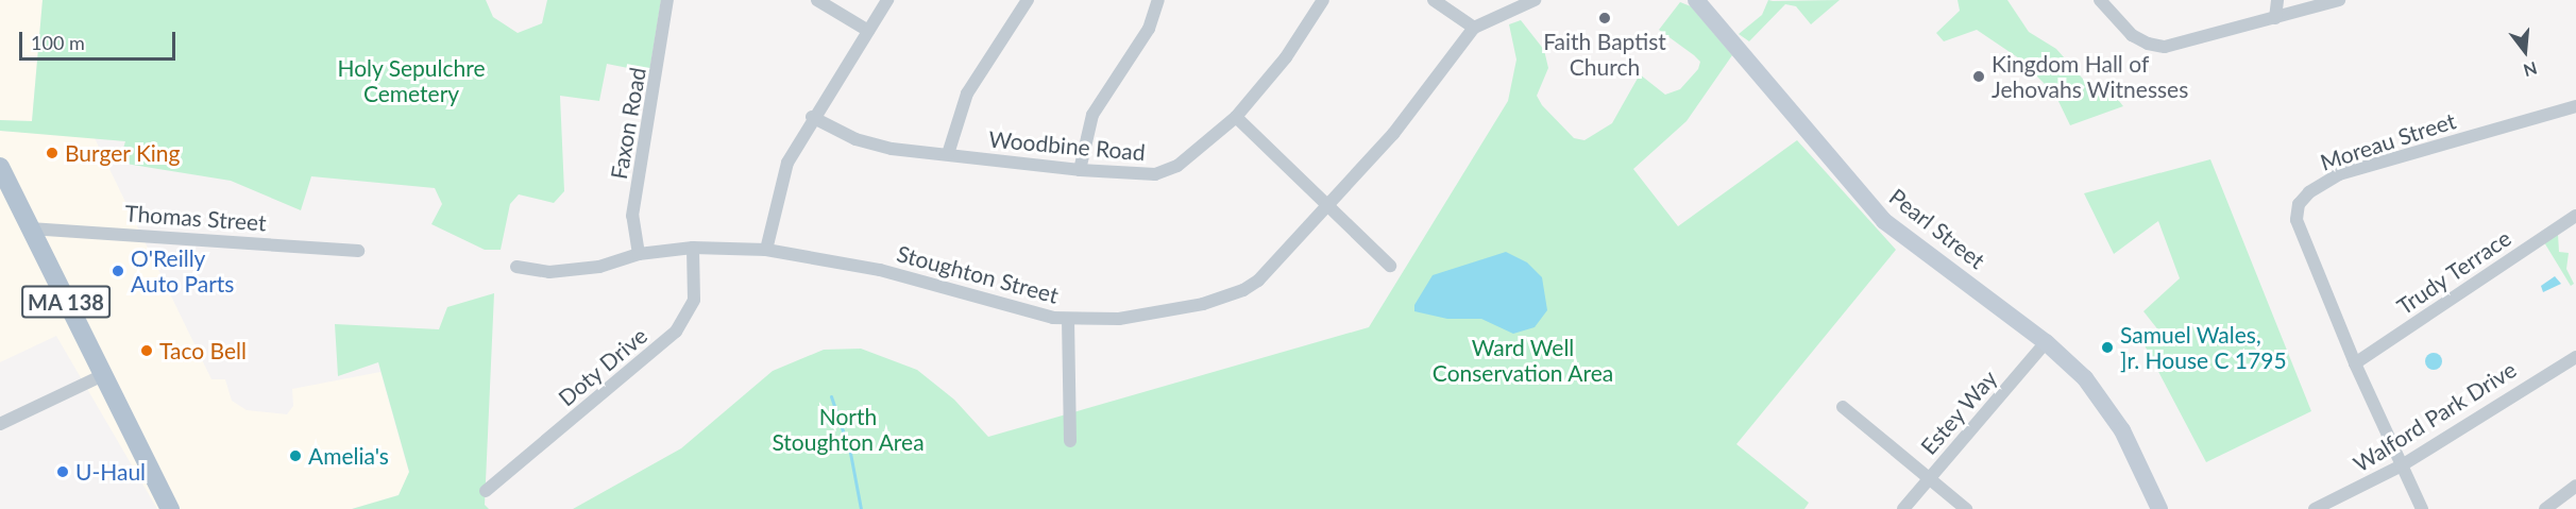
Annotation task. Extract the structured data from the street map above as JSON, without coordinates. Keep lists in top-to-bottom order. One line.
{"streets":{"main road":["Pearl Street","MA 138"],"street":["Faxon Road","Moreau Street","Woodbine Road","Thomas Street","Trudy Terrace","Stoughton Street","Doty Drive","Estey Way","Walford Park Drive"]},"crossings":[["Faxon Road","Stoughton Street"],["Moreau Street","Trudy Terrace"],["Thomas Street","MA 138"],["Pearl Street","Estey Way"],["Stoughton Street","Doty Drive"]],"parks":["Holy Sepulchre Cemetery","Ward Well Conservation Area","North Stoughton Area"],"places":["Faith Baptist Church","Kingdom Hall of Jehovahs Witnesses","Burger King","O'Reilly Auto Parts","Samuel Wales, ]r. House C 1795","Taco Bell","Amelia's","U-Haul"],"scale_bar":"100 m","north":"bottom"}
